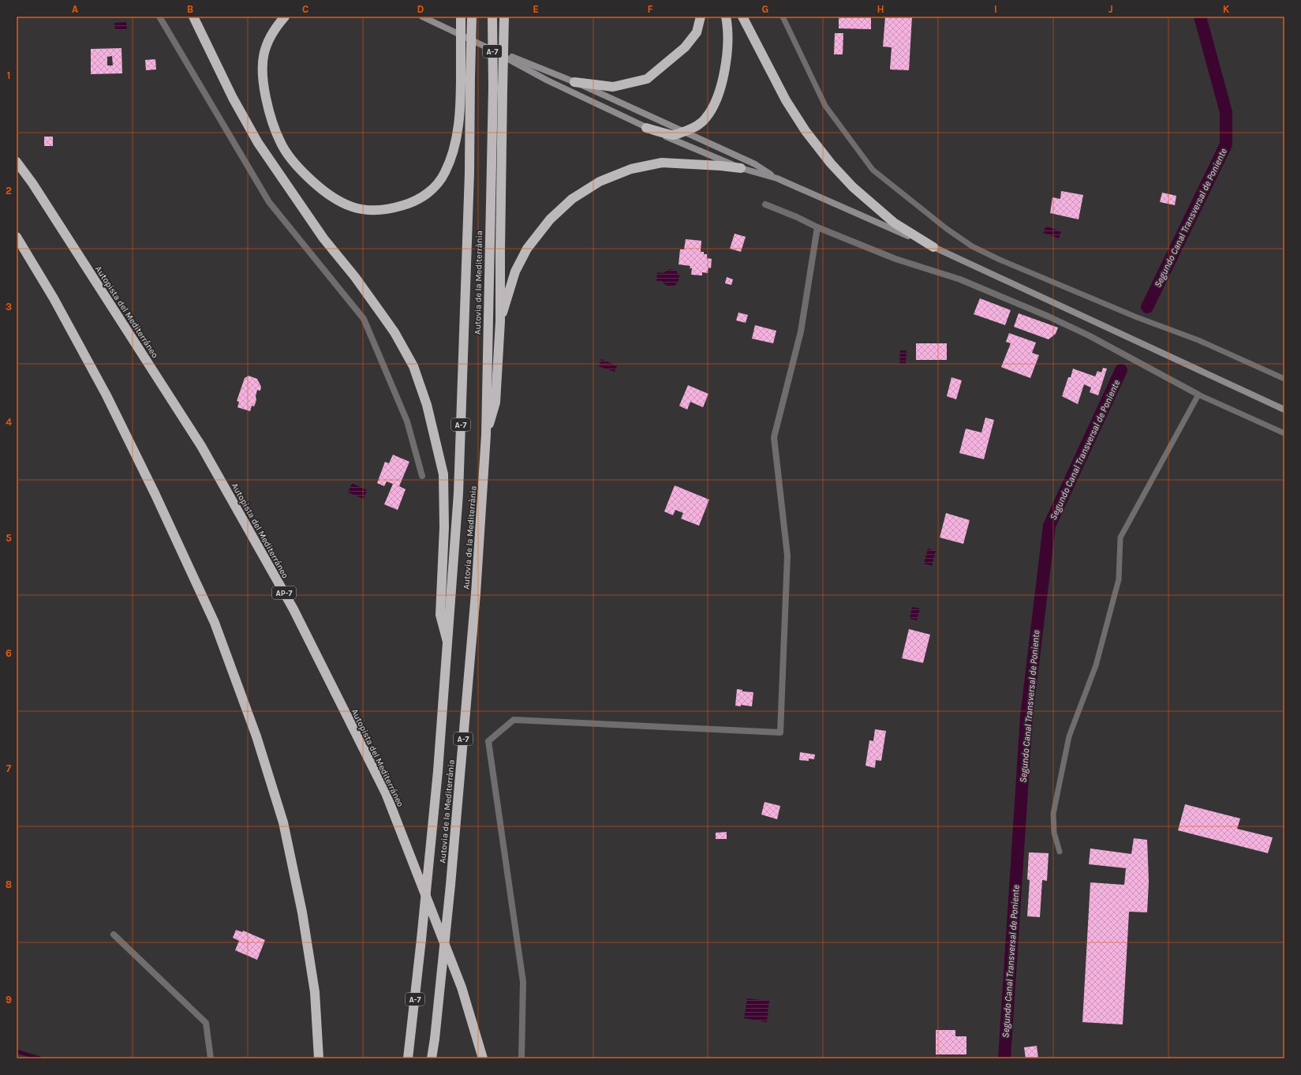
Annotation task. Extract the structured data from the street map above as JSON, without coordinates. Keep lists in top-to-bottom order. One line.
{"streets":{"highway":["A-7","Autovia de la Mediterrània","Autopista del Mediterráneo","AP-7"]},"water":["Segundo Canal Transversal de Poniente"],"grid":{"columns":["A","B","C","D","E","F","G","H","I","J","K"],"rows":["1","2","3","4","5","6","7","8","9"]}}
